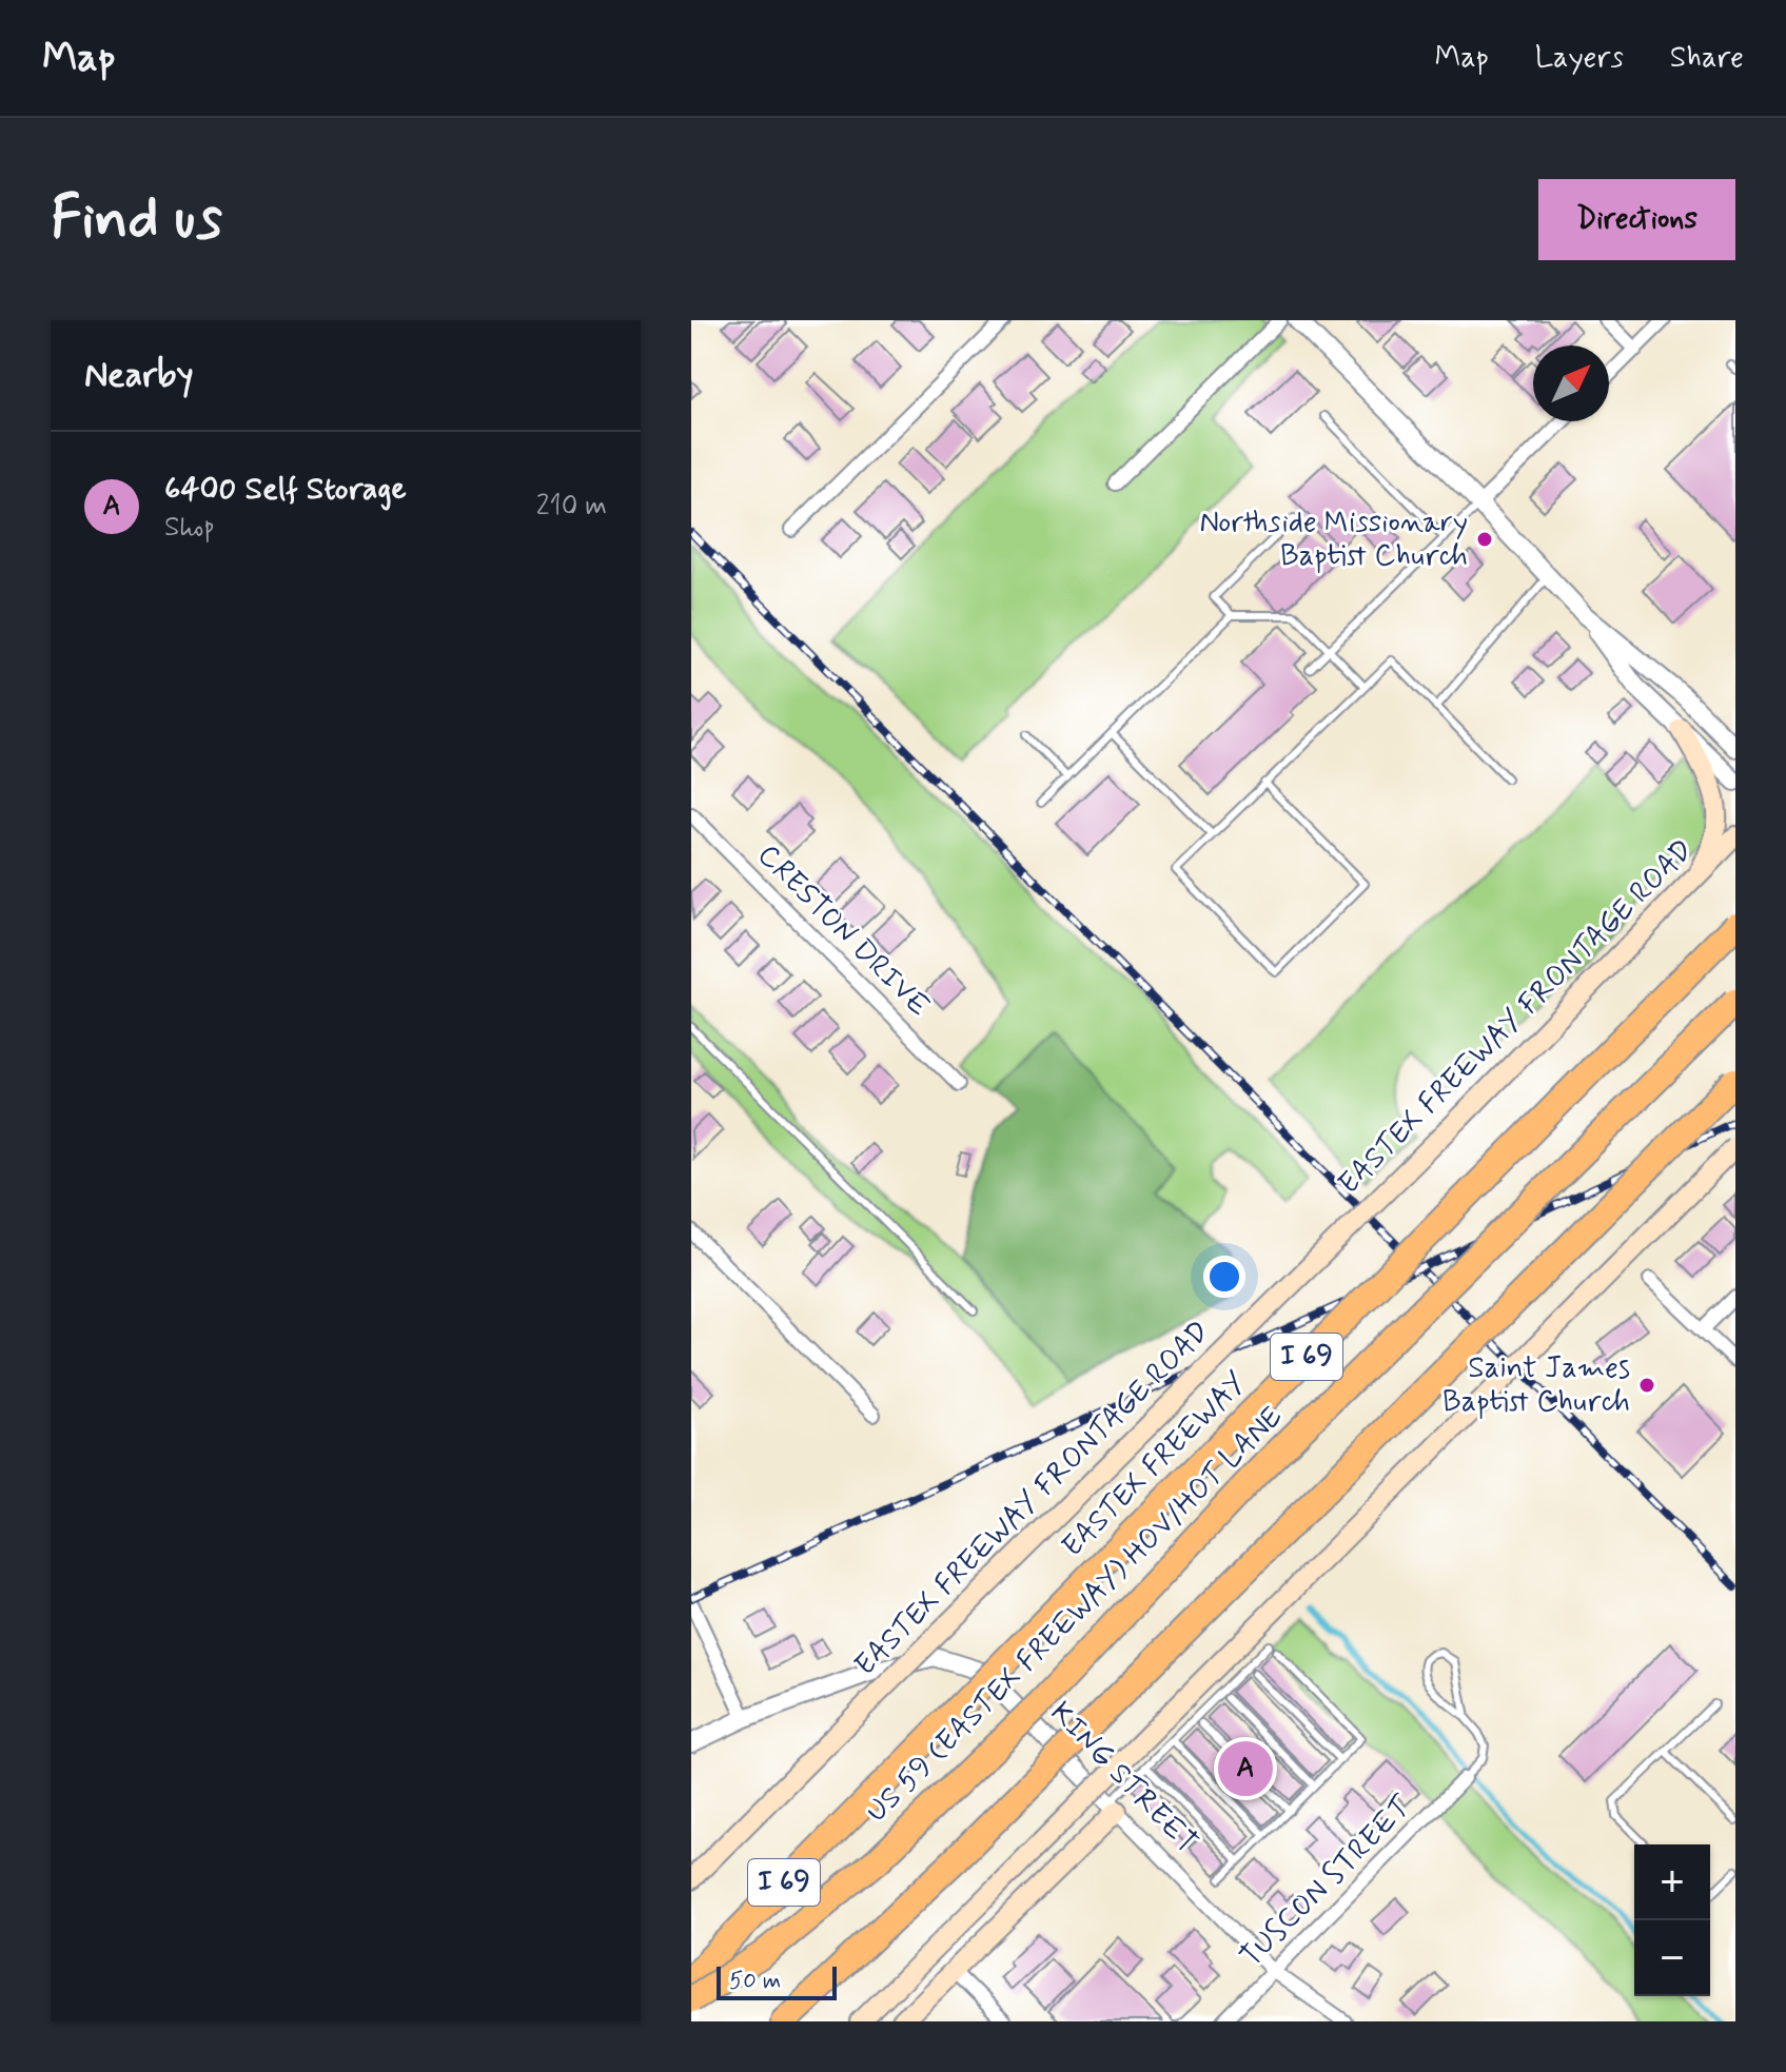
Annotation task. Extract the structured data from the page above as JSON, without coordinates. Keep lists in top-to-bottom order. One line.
{"streets":{"highway":["I 69","EASTEX FREEWAY","US 59 (EASTEX FREEWAY) HOV/HOT LANE"],"main road":["EASTEX FREEWAY FRONTAGE ROAD"],"street":["CRESTON DRIVE","KING STREET","TUSCON STREET"]},"crossings":[["KING STREET","TUSCON STREET"]],"places":["Northside Missionary Baptist Church","Saint James Baptist Church"],"scale_bar":"50 m","north":"top right","page":{"header":"Map","nav":["Map","Layers","Share"],"buttons":"Directions","title":"Find us","heading":"Nearby","list":[{"mark":"A","name":"6400 Self Storage","note":"Shop","value":"210 m"}],"pins":"A","map_buttons":["+","−"],"scale":"50 m"}}
